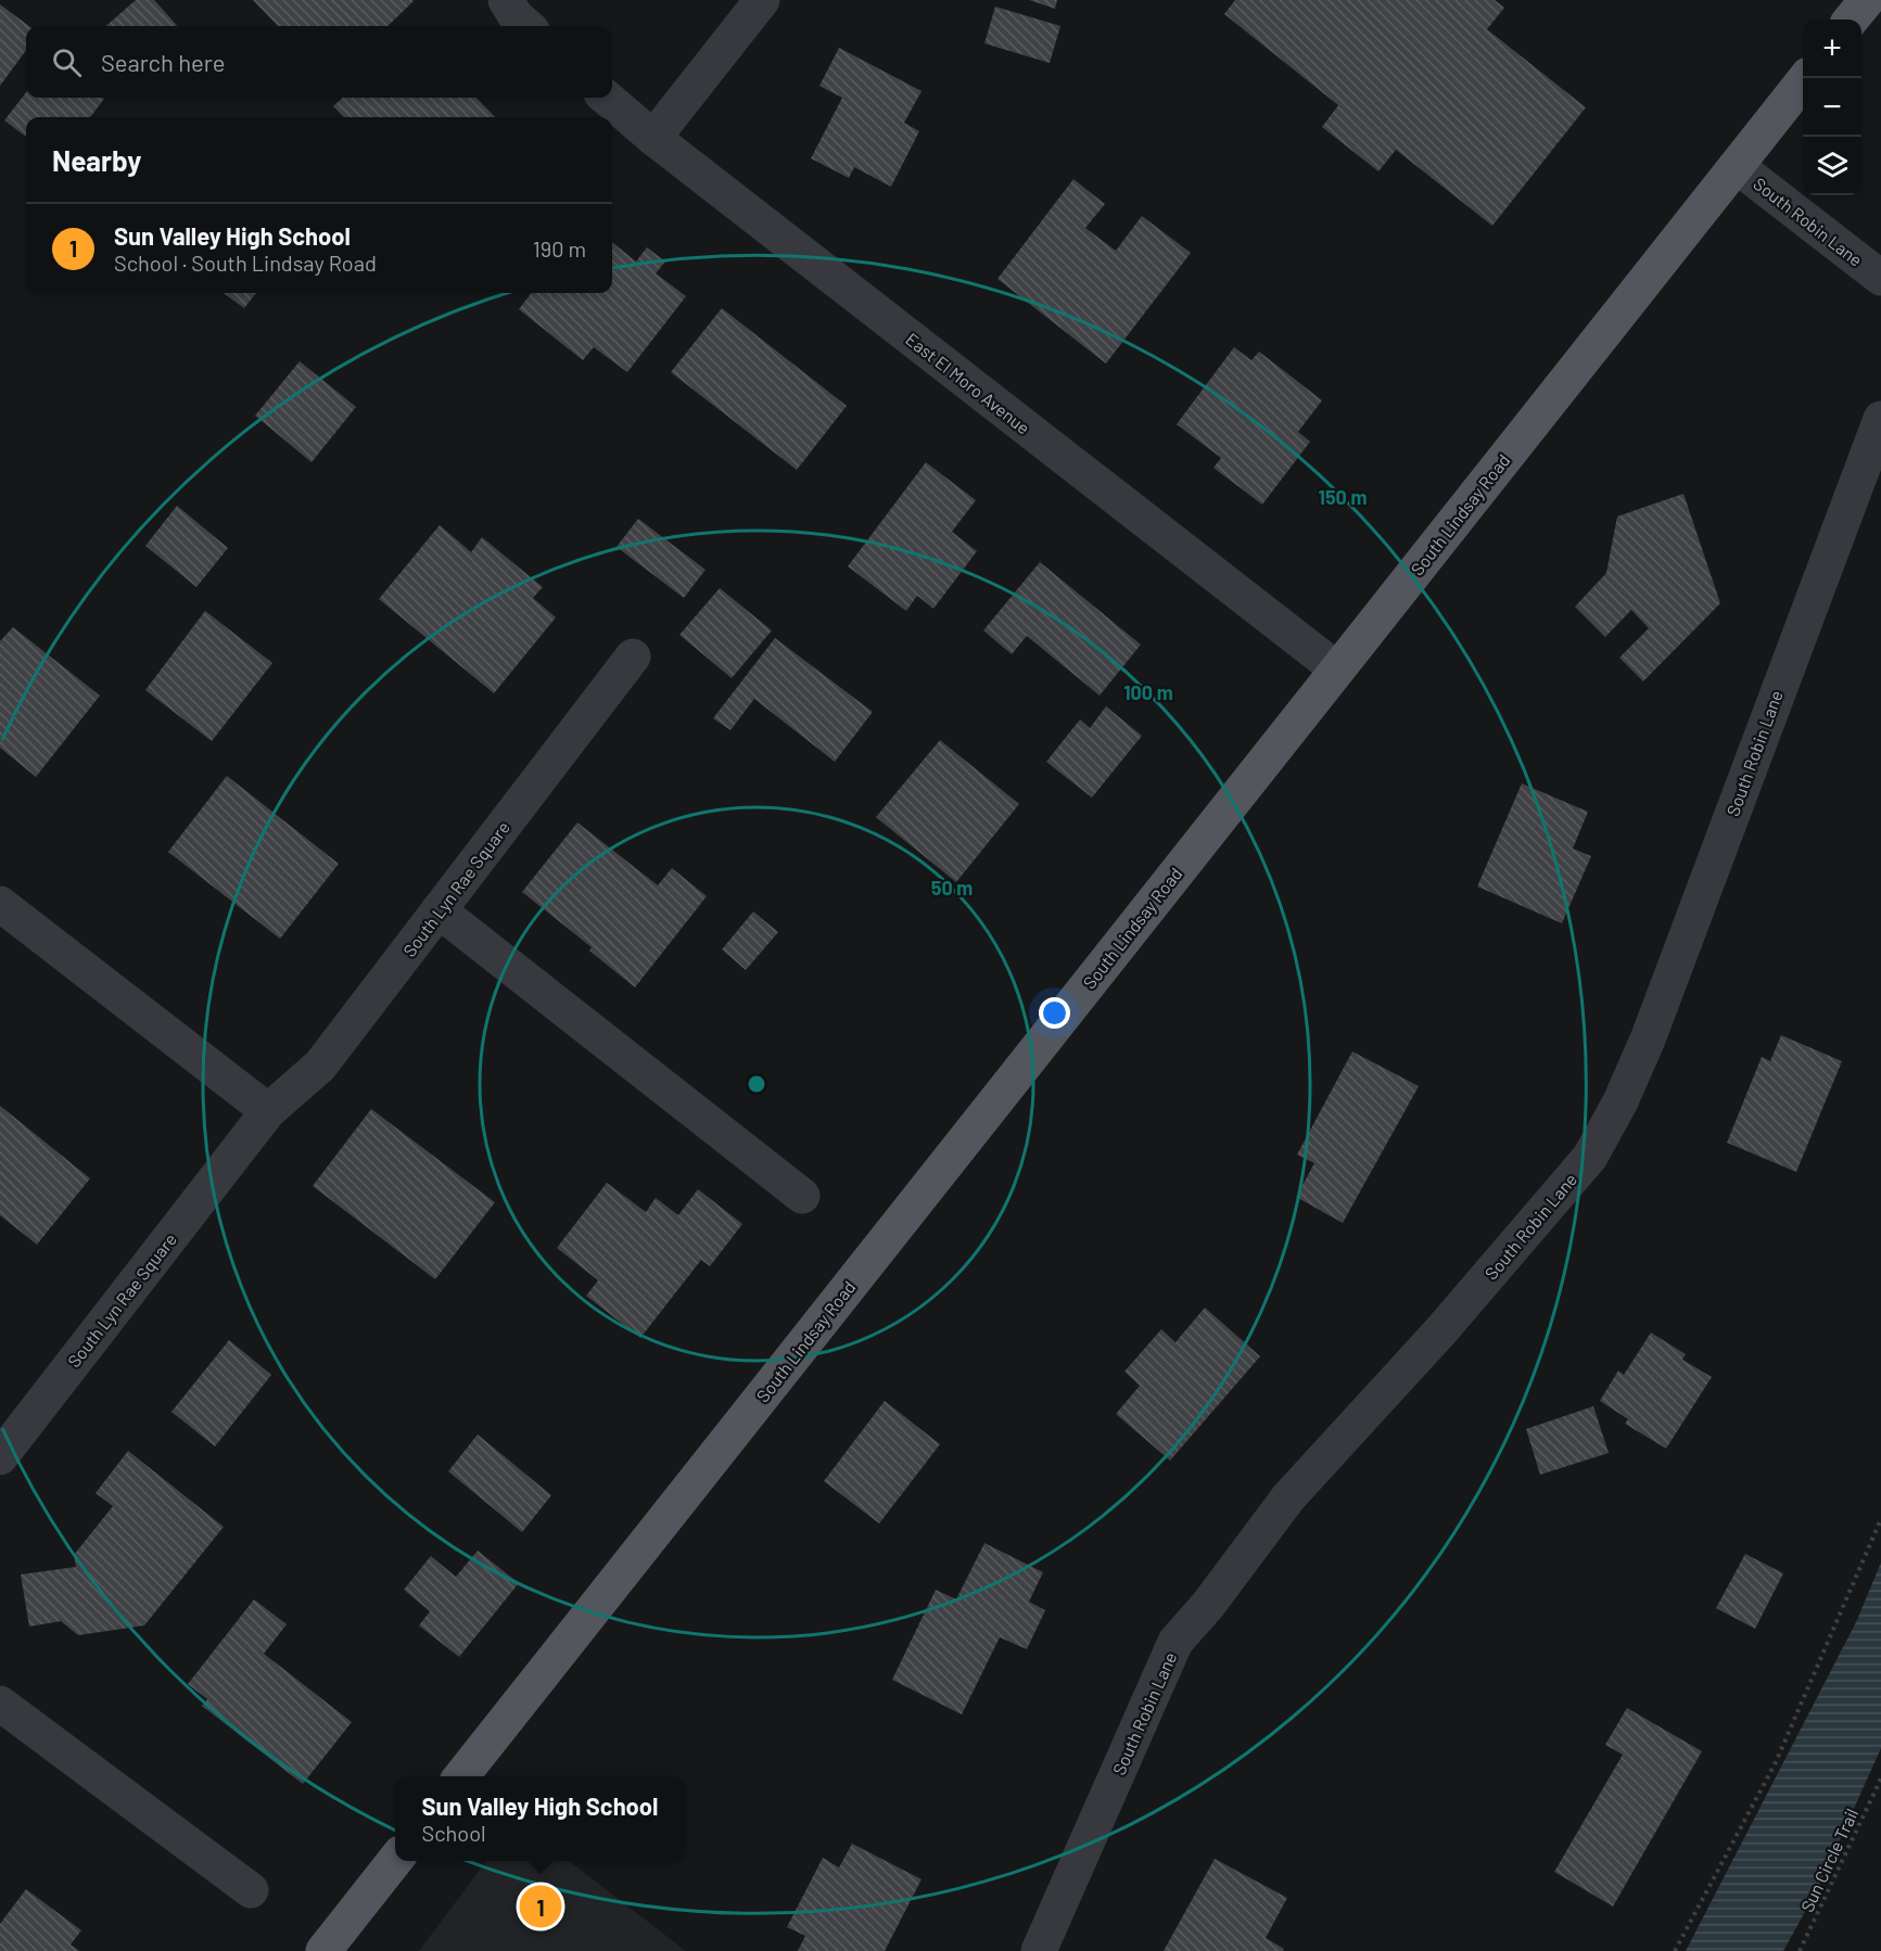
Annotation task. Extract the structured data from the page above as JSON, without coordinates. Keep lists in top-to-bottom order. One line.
{"streets":{"main road":["South Lindsay Road"],"street":["South Robin Lane","East El Moro Avenue","South Lyn Rae Square"],"path":["Sun Circle Trail"]},"crossings":[["South Robin Lane","South Lindsay Road"],["East El Moro Avenue","South Lindsay Road"]],"page":{"map_buttons":["+","−"],"search":"Search here","heading":"Nearby","list":[{"mark":"1","name":"Sun Valley High School","note":"School · South Lindsay Road","value":"190 m"}],"popup":["Sun Valley High School","School"],"pins":"1"},"rings":["150 m","100 m","50 m"]}
